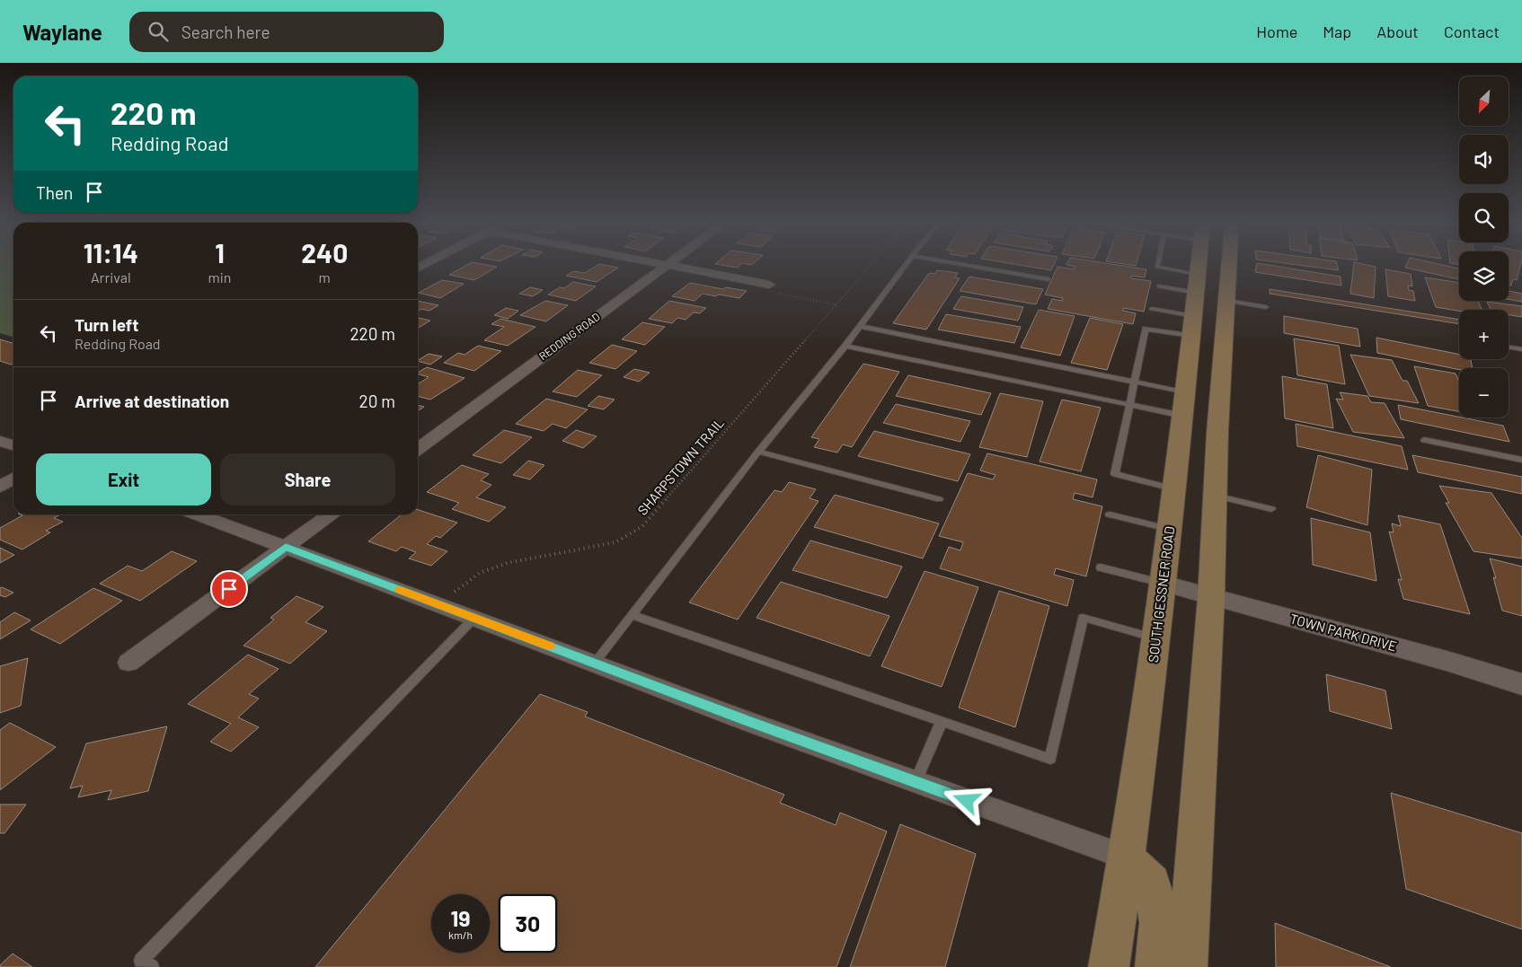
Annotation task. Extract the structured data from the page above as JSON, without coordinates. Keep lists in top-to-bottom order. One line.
{"streets":{"main road":["SOUTH GESSNER ROAD"],"street":["REDDING ROAD","TOWN PARK DRIVE"],"path":["SHARPSTOWN TRAIL"]},"crossings":[["SOUTH GESSNER ROAD","TOWN PARK DRIVE"]],"north":"bottom left","page":{"header":"Waylane","search":"Search here","nav":["Home","Map","About","Contact"],"map_buttons":["+","−"],"turn":["220 m","Redding Road"],"then":"Then","eta":["11:14","Arrival","1","min","240","m"],"list":[{"name":"Turn left","note":"Redding Road","value":"220 m"},{"name":"Arrive at destination","value":"20 m"}],"buttons":["Exit","Share"],"speed":"19 km/h","limit":"30"}}
